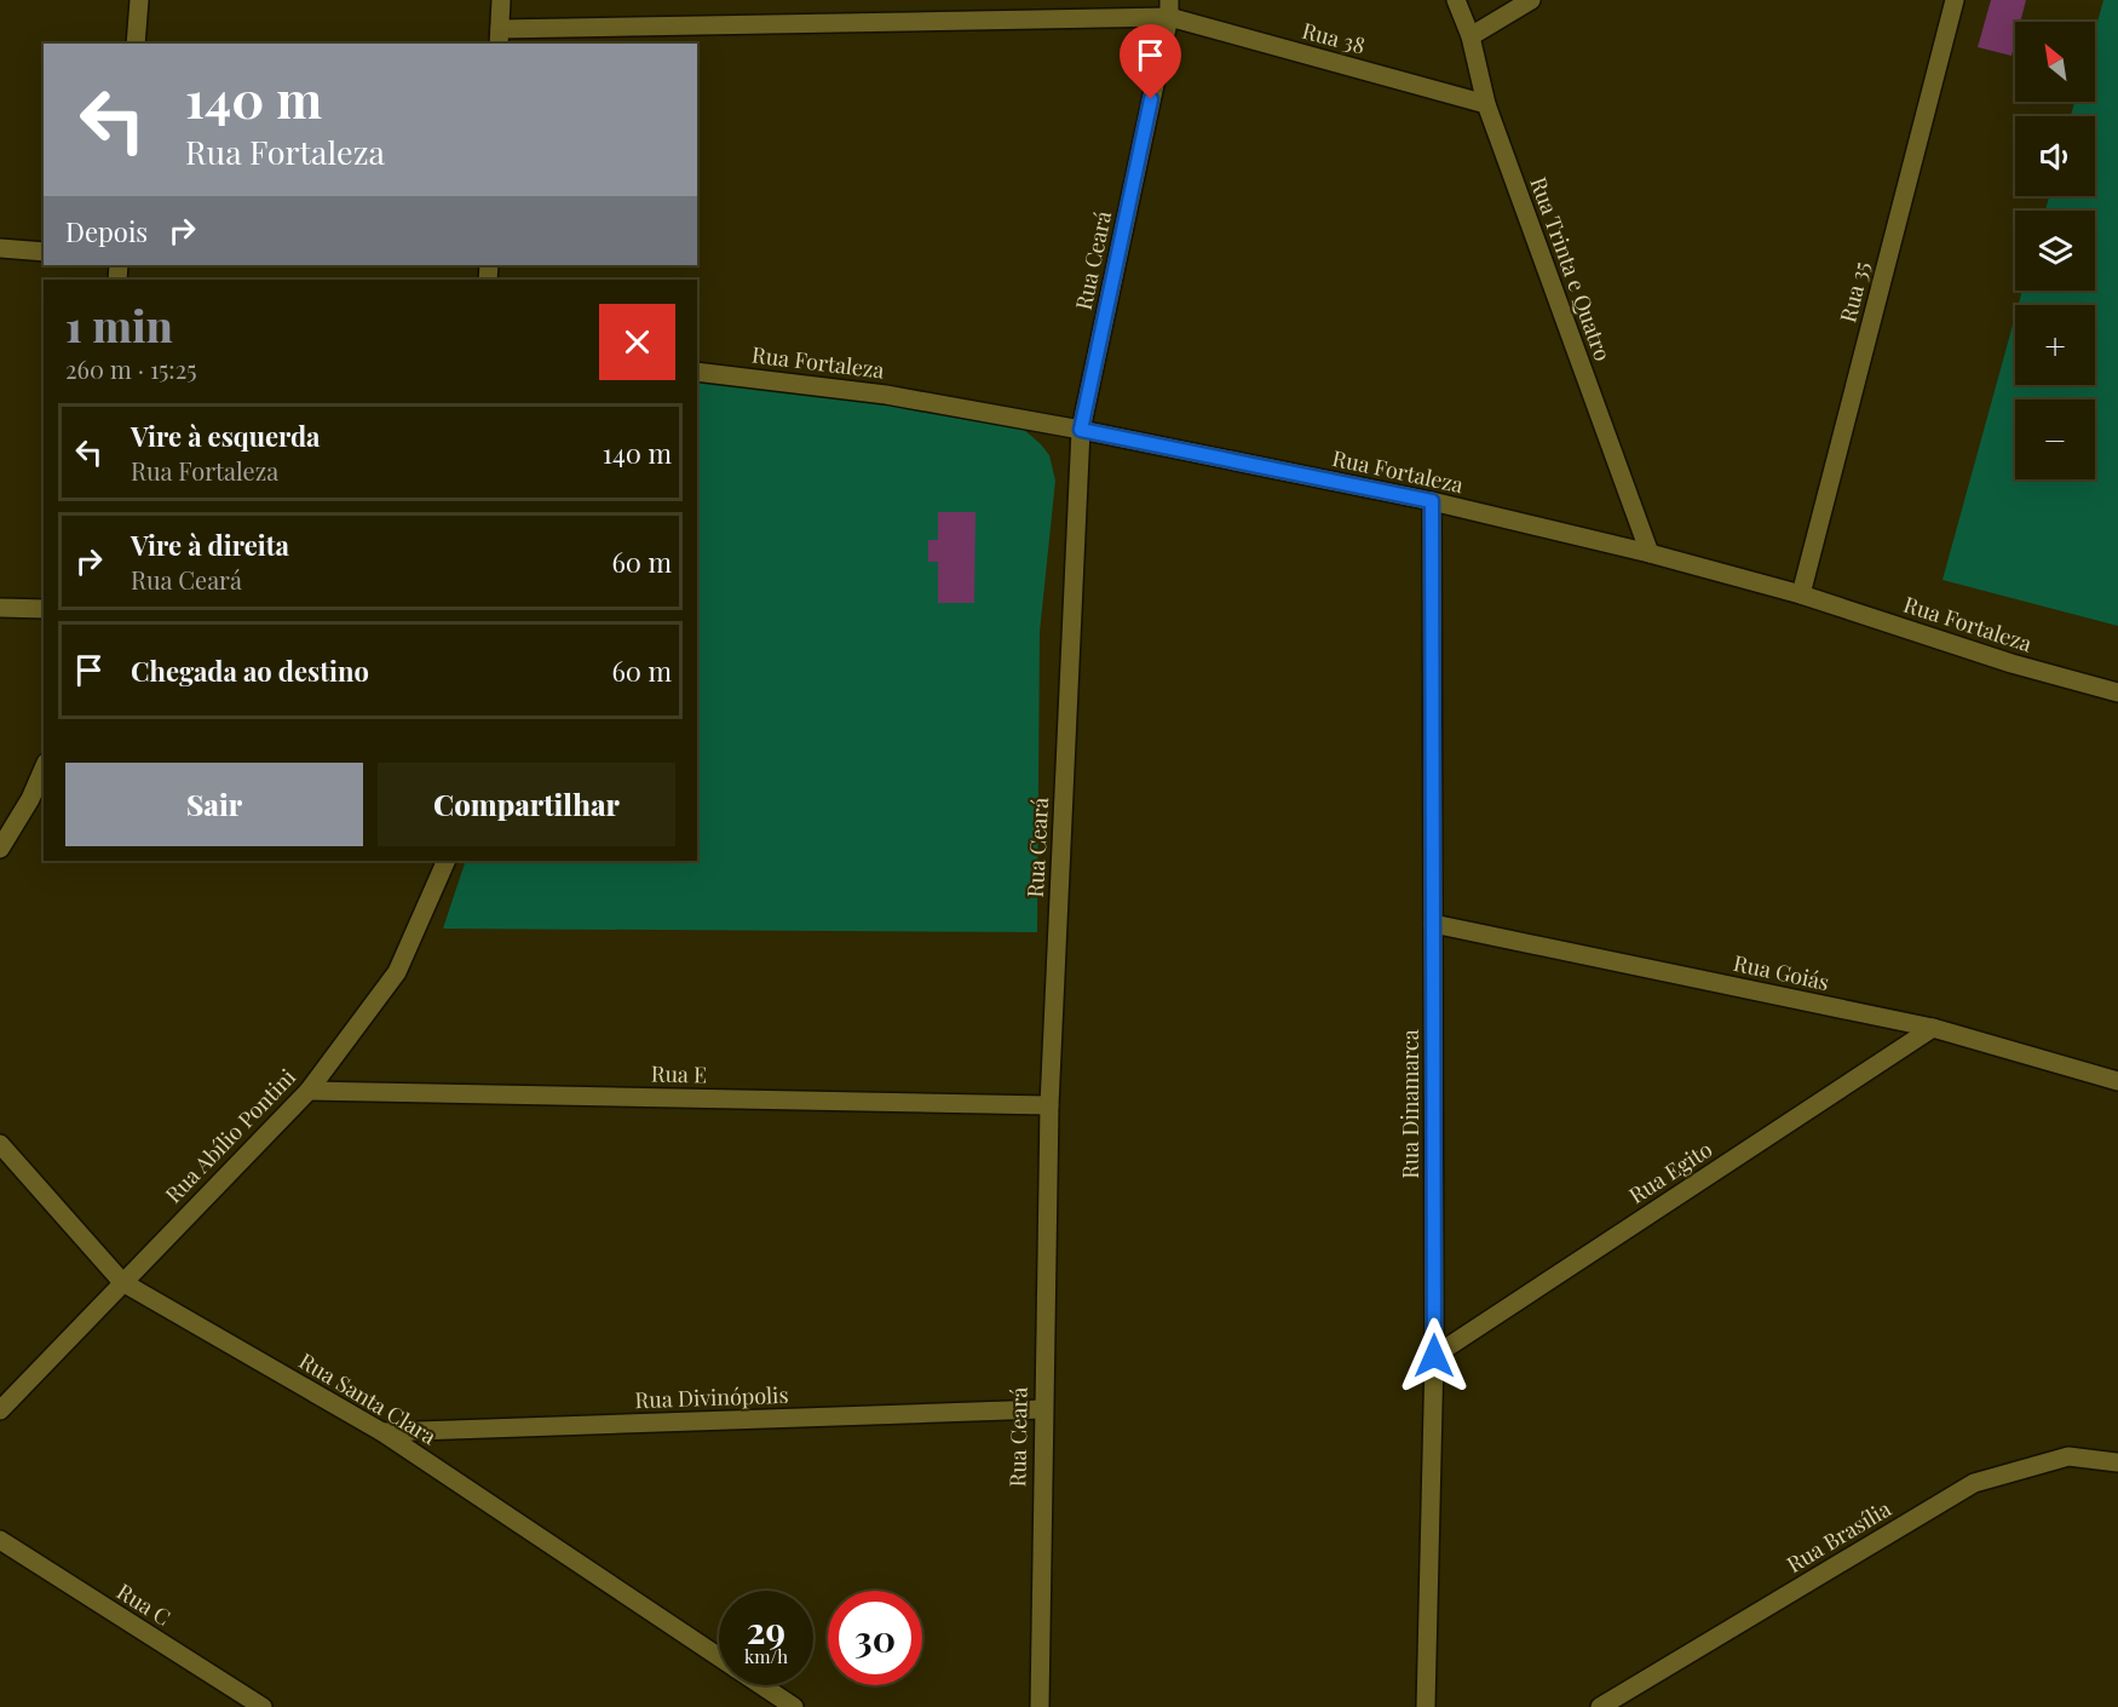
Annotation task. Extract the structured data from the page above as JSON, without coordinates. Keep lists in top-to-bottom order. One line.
{"streets":{"street":["Rua 38","Rua Ceará","Rua Trinta e Quatro","Rua 35","Rua Fortaleza","Rua Goiás","Rua E","Rua Dinamarca","Rua Abílio Pontini","Rua Egito","Rua Divinópolis","Rua Santa Clara","Rua Brasília","Rua C"]},"crossings":[["Rua 38","Rua Ceará"],["Rua 38","Rua Trinta e Quatro"],["Rua Ceará","Rua Fortaleza"],["Rua Ceará","Rua E"],["Rua Ceará","Rua Divinópolis"],["Rua Trinta e Quatro","Rua Fortaleza"],["Rua 35","Rua Fortaleza"],["Rua Fortaleza","Rua Dinamarca"],["Rua Goiás","Rua Dinamarca"],["Rua Goiás","Rua Egito"],["Rua E","Rua Abílio Pontini"],["Rua Dinamarca","Rua Egito"],["Rua Abílio Pontini","Rua Santa Clara"],["Rua Divinópolis","Rua Santa Clara"]],"north":"top left","page":{"map_buttons":["+","−"],"turn":["140 m","Rua Fortaleza"],"then":"Depois","heading":["1 min","260 m · 15:25"],"list":[{"name":"Vire à esquerda","note":"Rua Fortaleza","value":"140 m"},{"name":"Vire à direita","note":"Rua Ceará","value":"60 m"},{"name":"Chegada ao destino","value":"60 m"}],"buttons":["Sair","Compartilhar"],"speed":"29 km/h","limit":"30"}}
